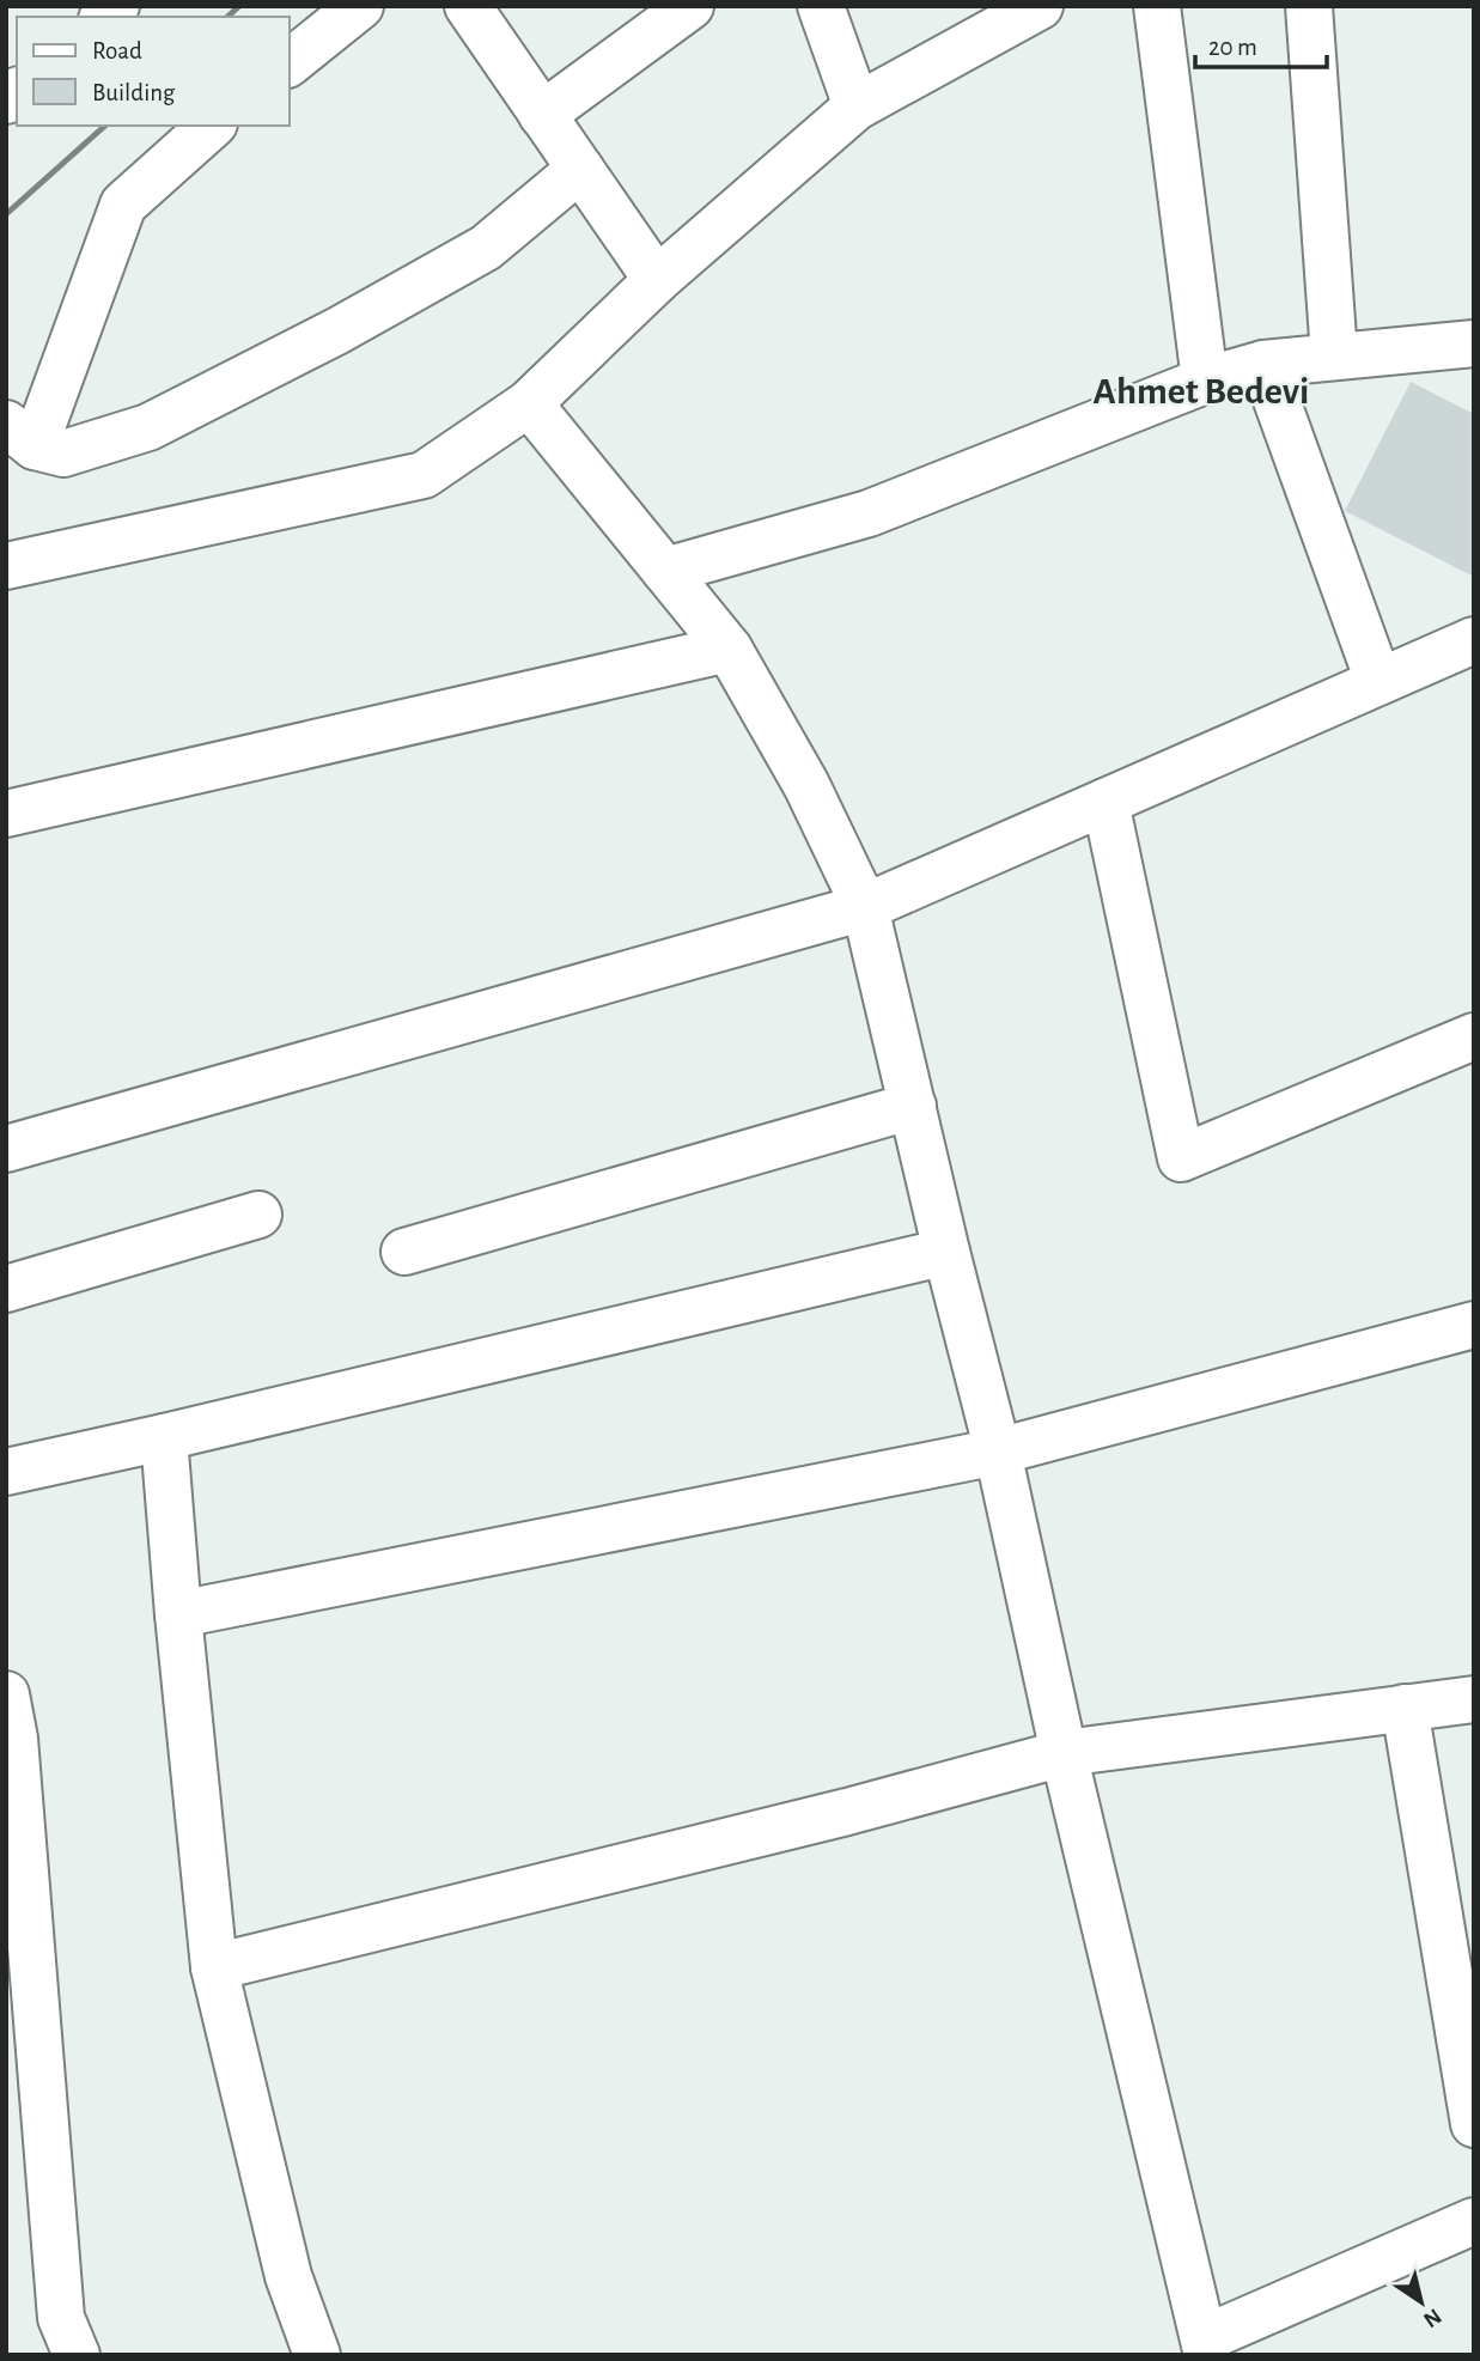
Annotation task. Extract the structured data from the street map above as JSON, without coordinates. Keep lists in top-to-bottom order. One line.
{"districts":["Ahmet Bedevi"],"legend":["Road","Building"],"scale_bar":"20 m","north":"bottom right"}
